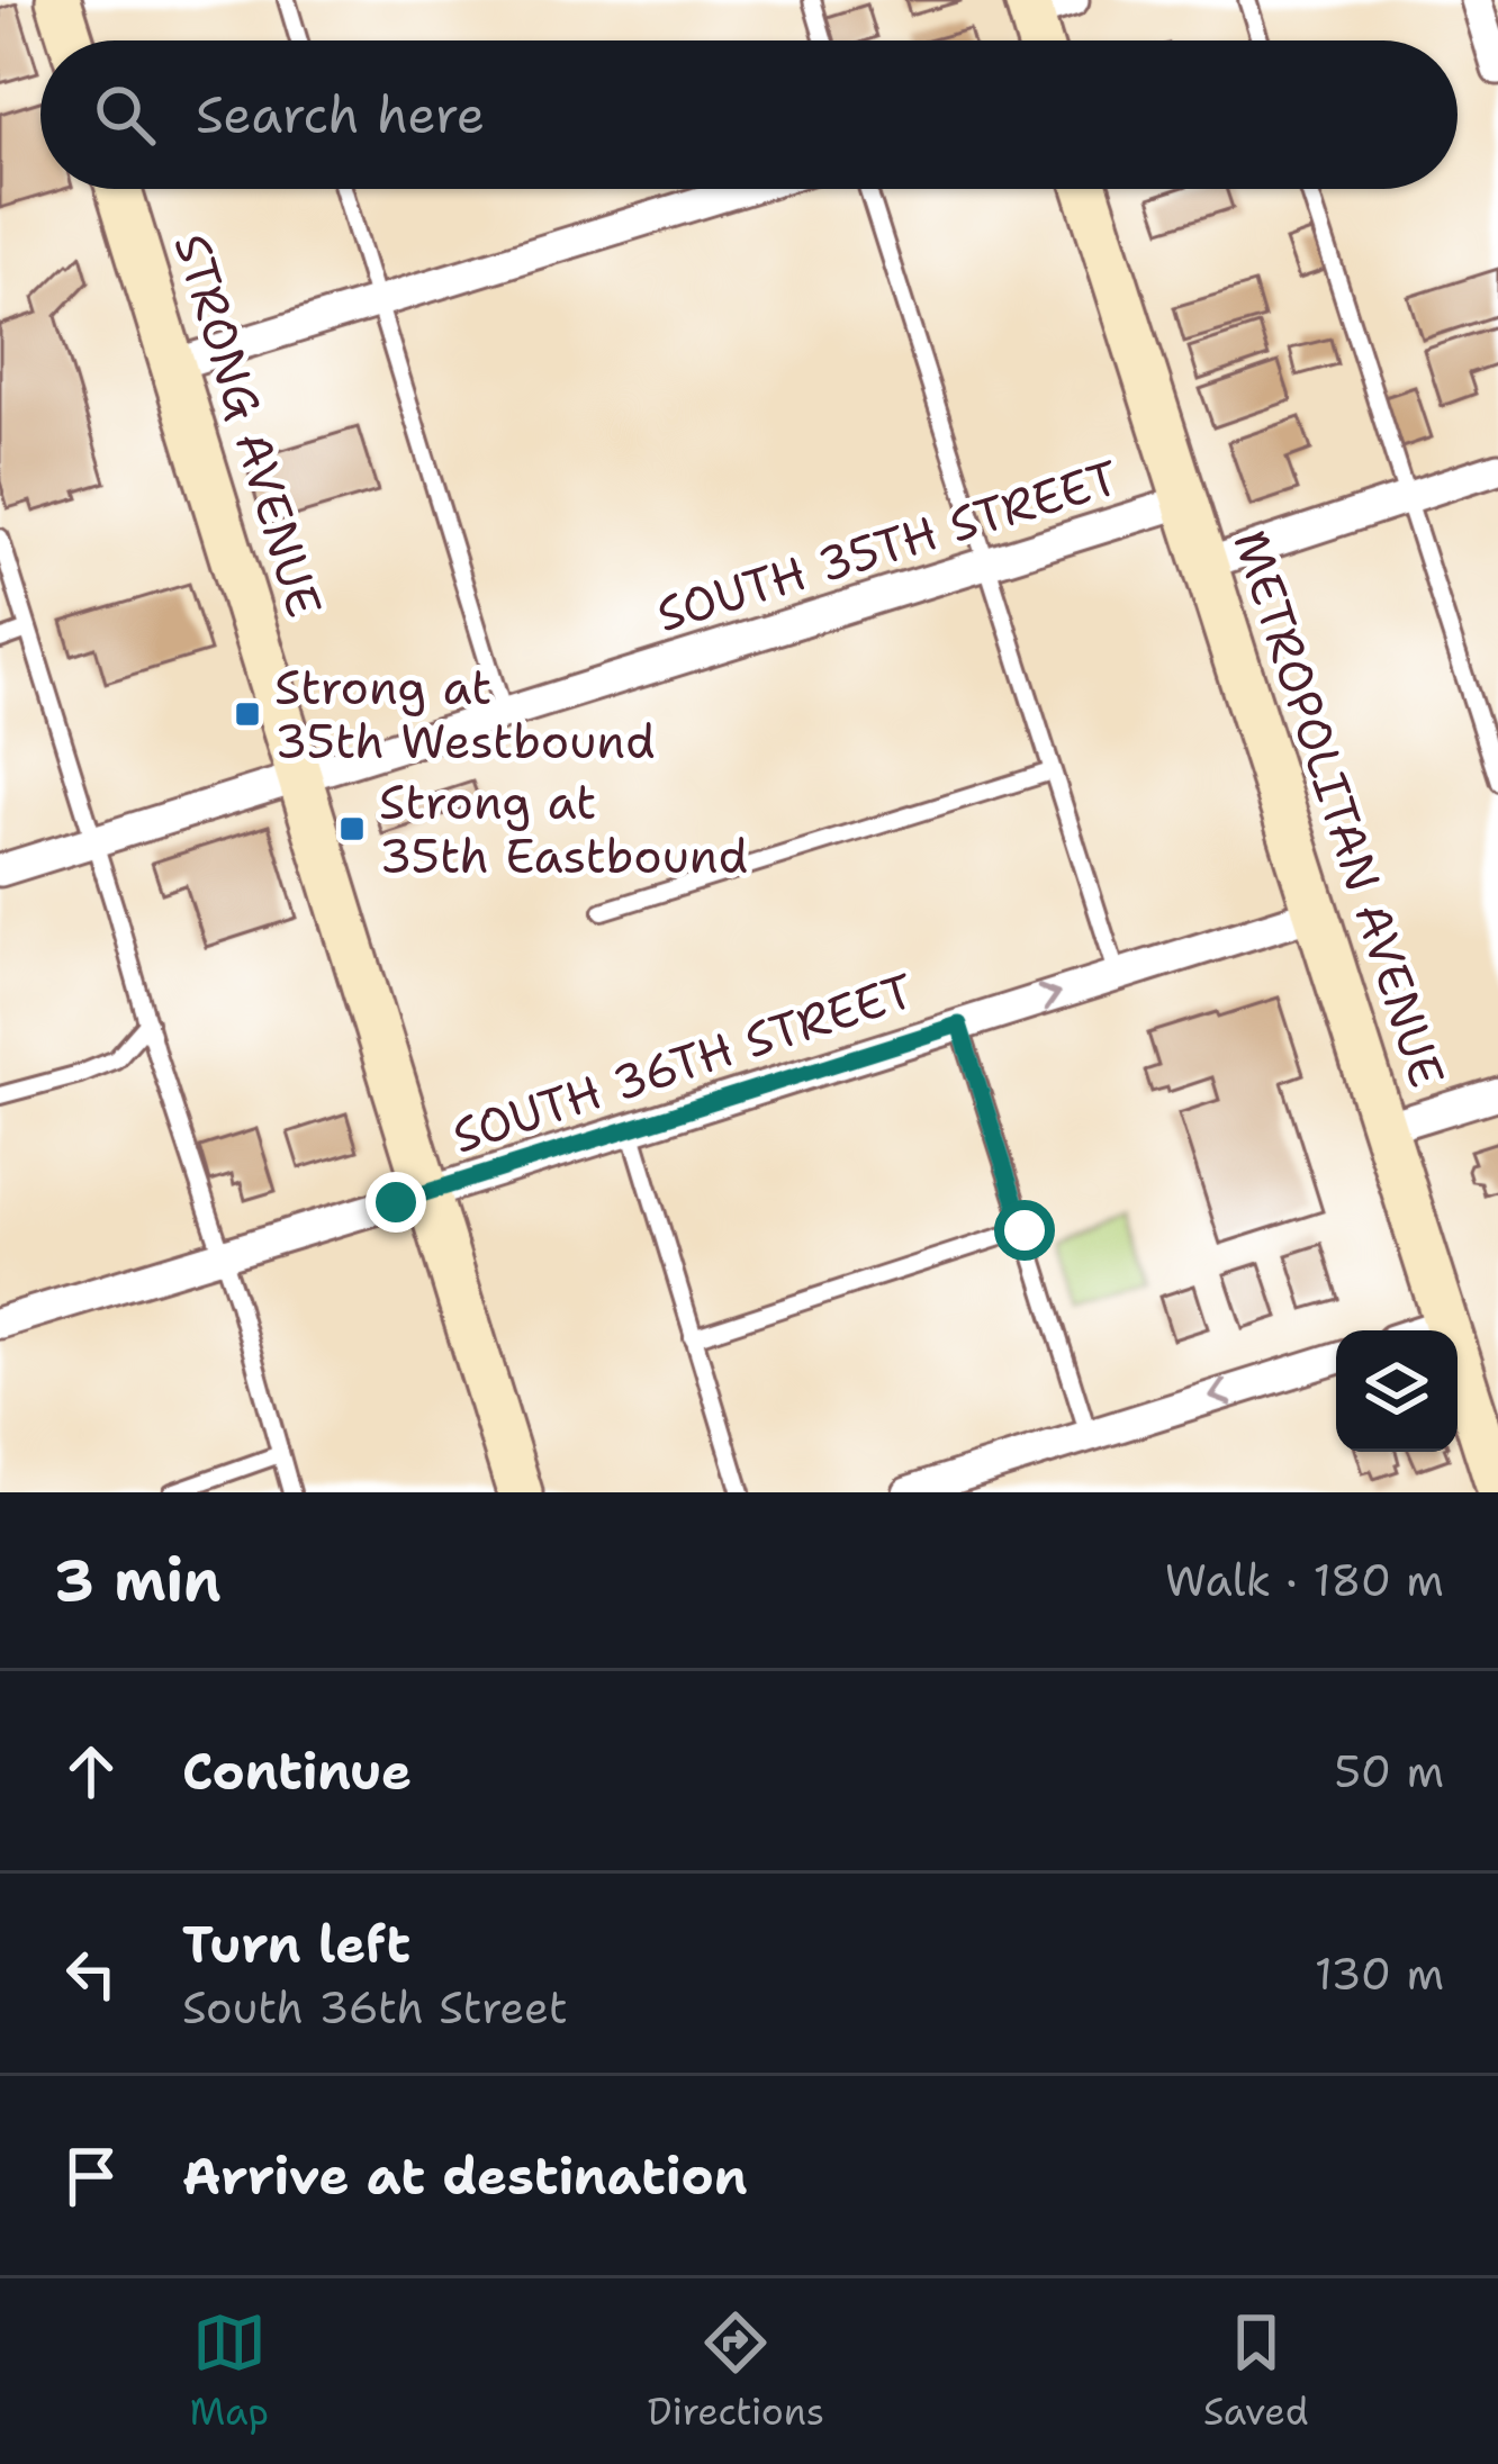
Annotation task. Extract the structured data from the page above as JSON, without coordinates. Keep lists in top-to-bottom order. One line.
{"streets":{"street":["STRONG AVENUE","SOUTH 35TH STREET","METROPOLITAN AVENUE","SOUTH 36TH STREET"]},"crossings":[["STRONG AVENUE","SOUTH 35TH STREET"],["STRONG AVENUE","SOUTH 36TH STREET"],["SOUTH 35TH STREET","METROPOLITAN AVENUE"],["METROPOLITAN AVENUE","SOUTH 36TH STREET"]],"places":{"transit":["Strong at 35th Westbound","Strong at 35th Eastbound"]},"page":{"search":"Search here","heading":["3 min","Walk · 180 m"],"list":[["Continue","50 m"],["Turn left","South 36th Street","130 m"],"Arrive at destination"],"nav":["Map","Directions","Saved"]}}
